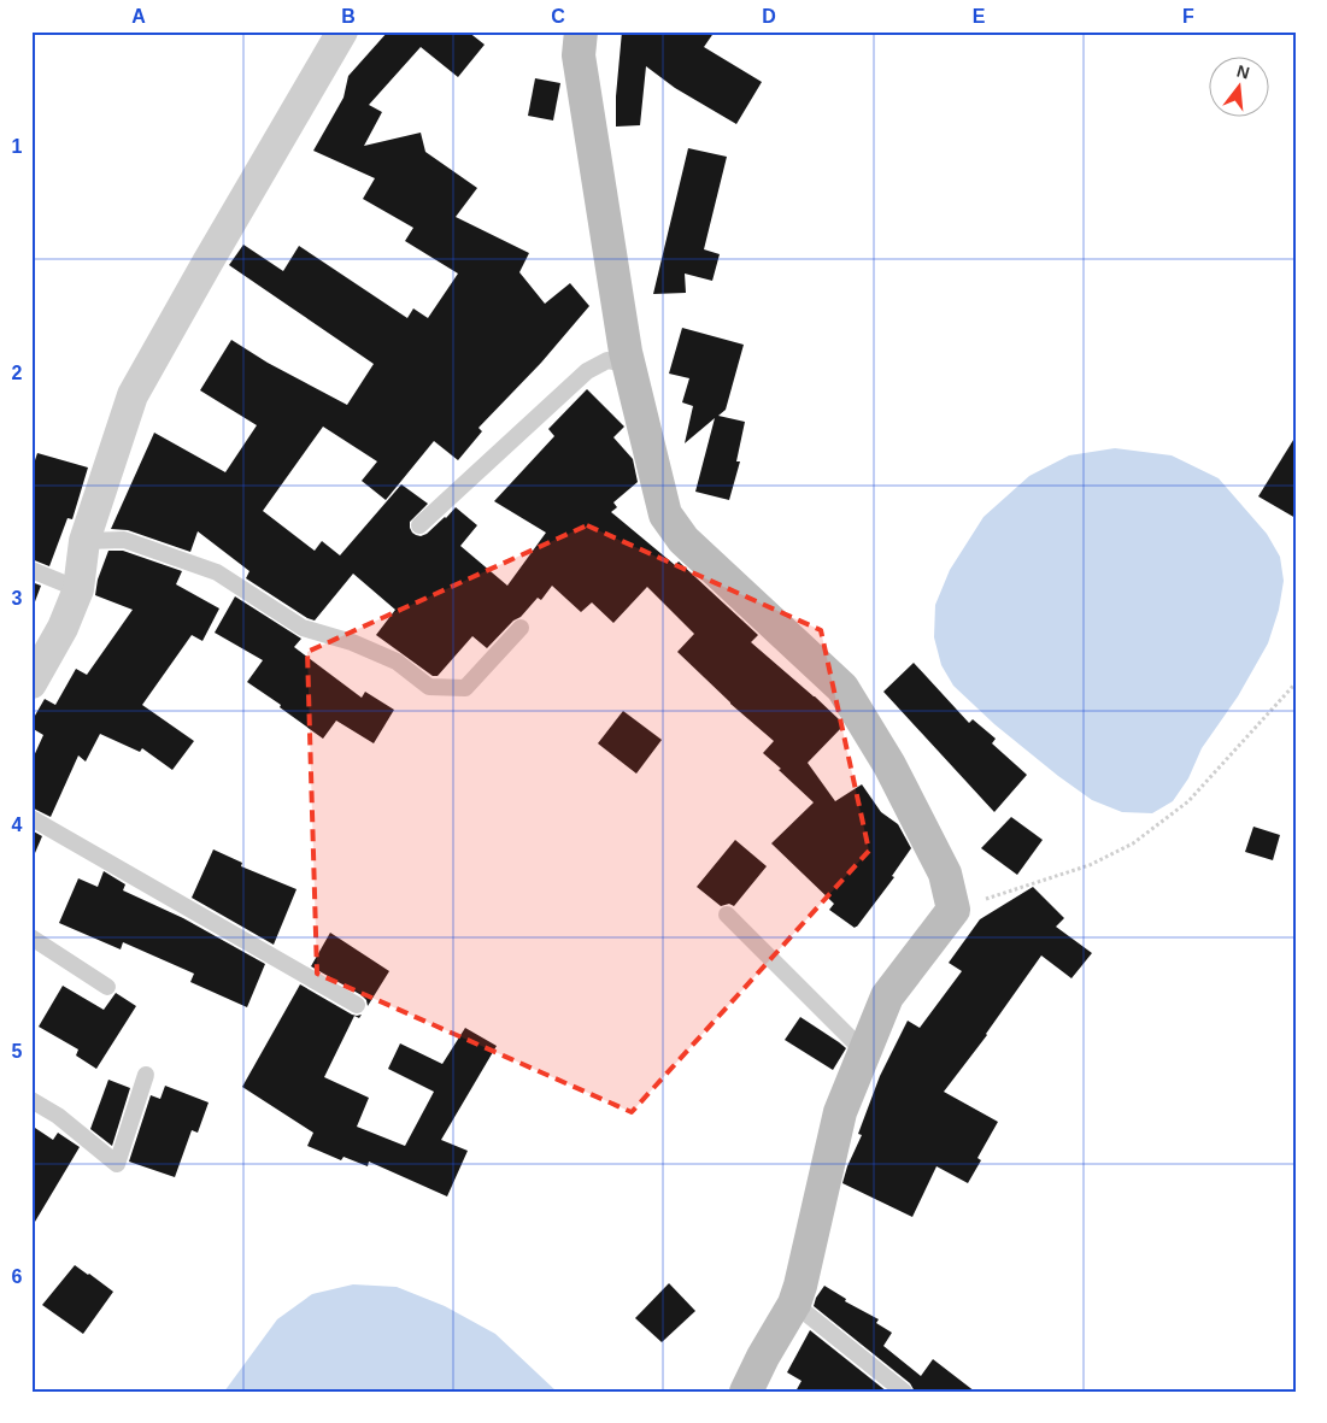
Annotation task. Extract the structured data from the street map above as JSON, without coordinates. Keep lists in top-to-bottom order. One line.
{"north":"top","grid":{"columns":["A","B","C","D","E","F"],"rows":["1","2","3","4","5","6"]}}
